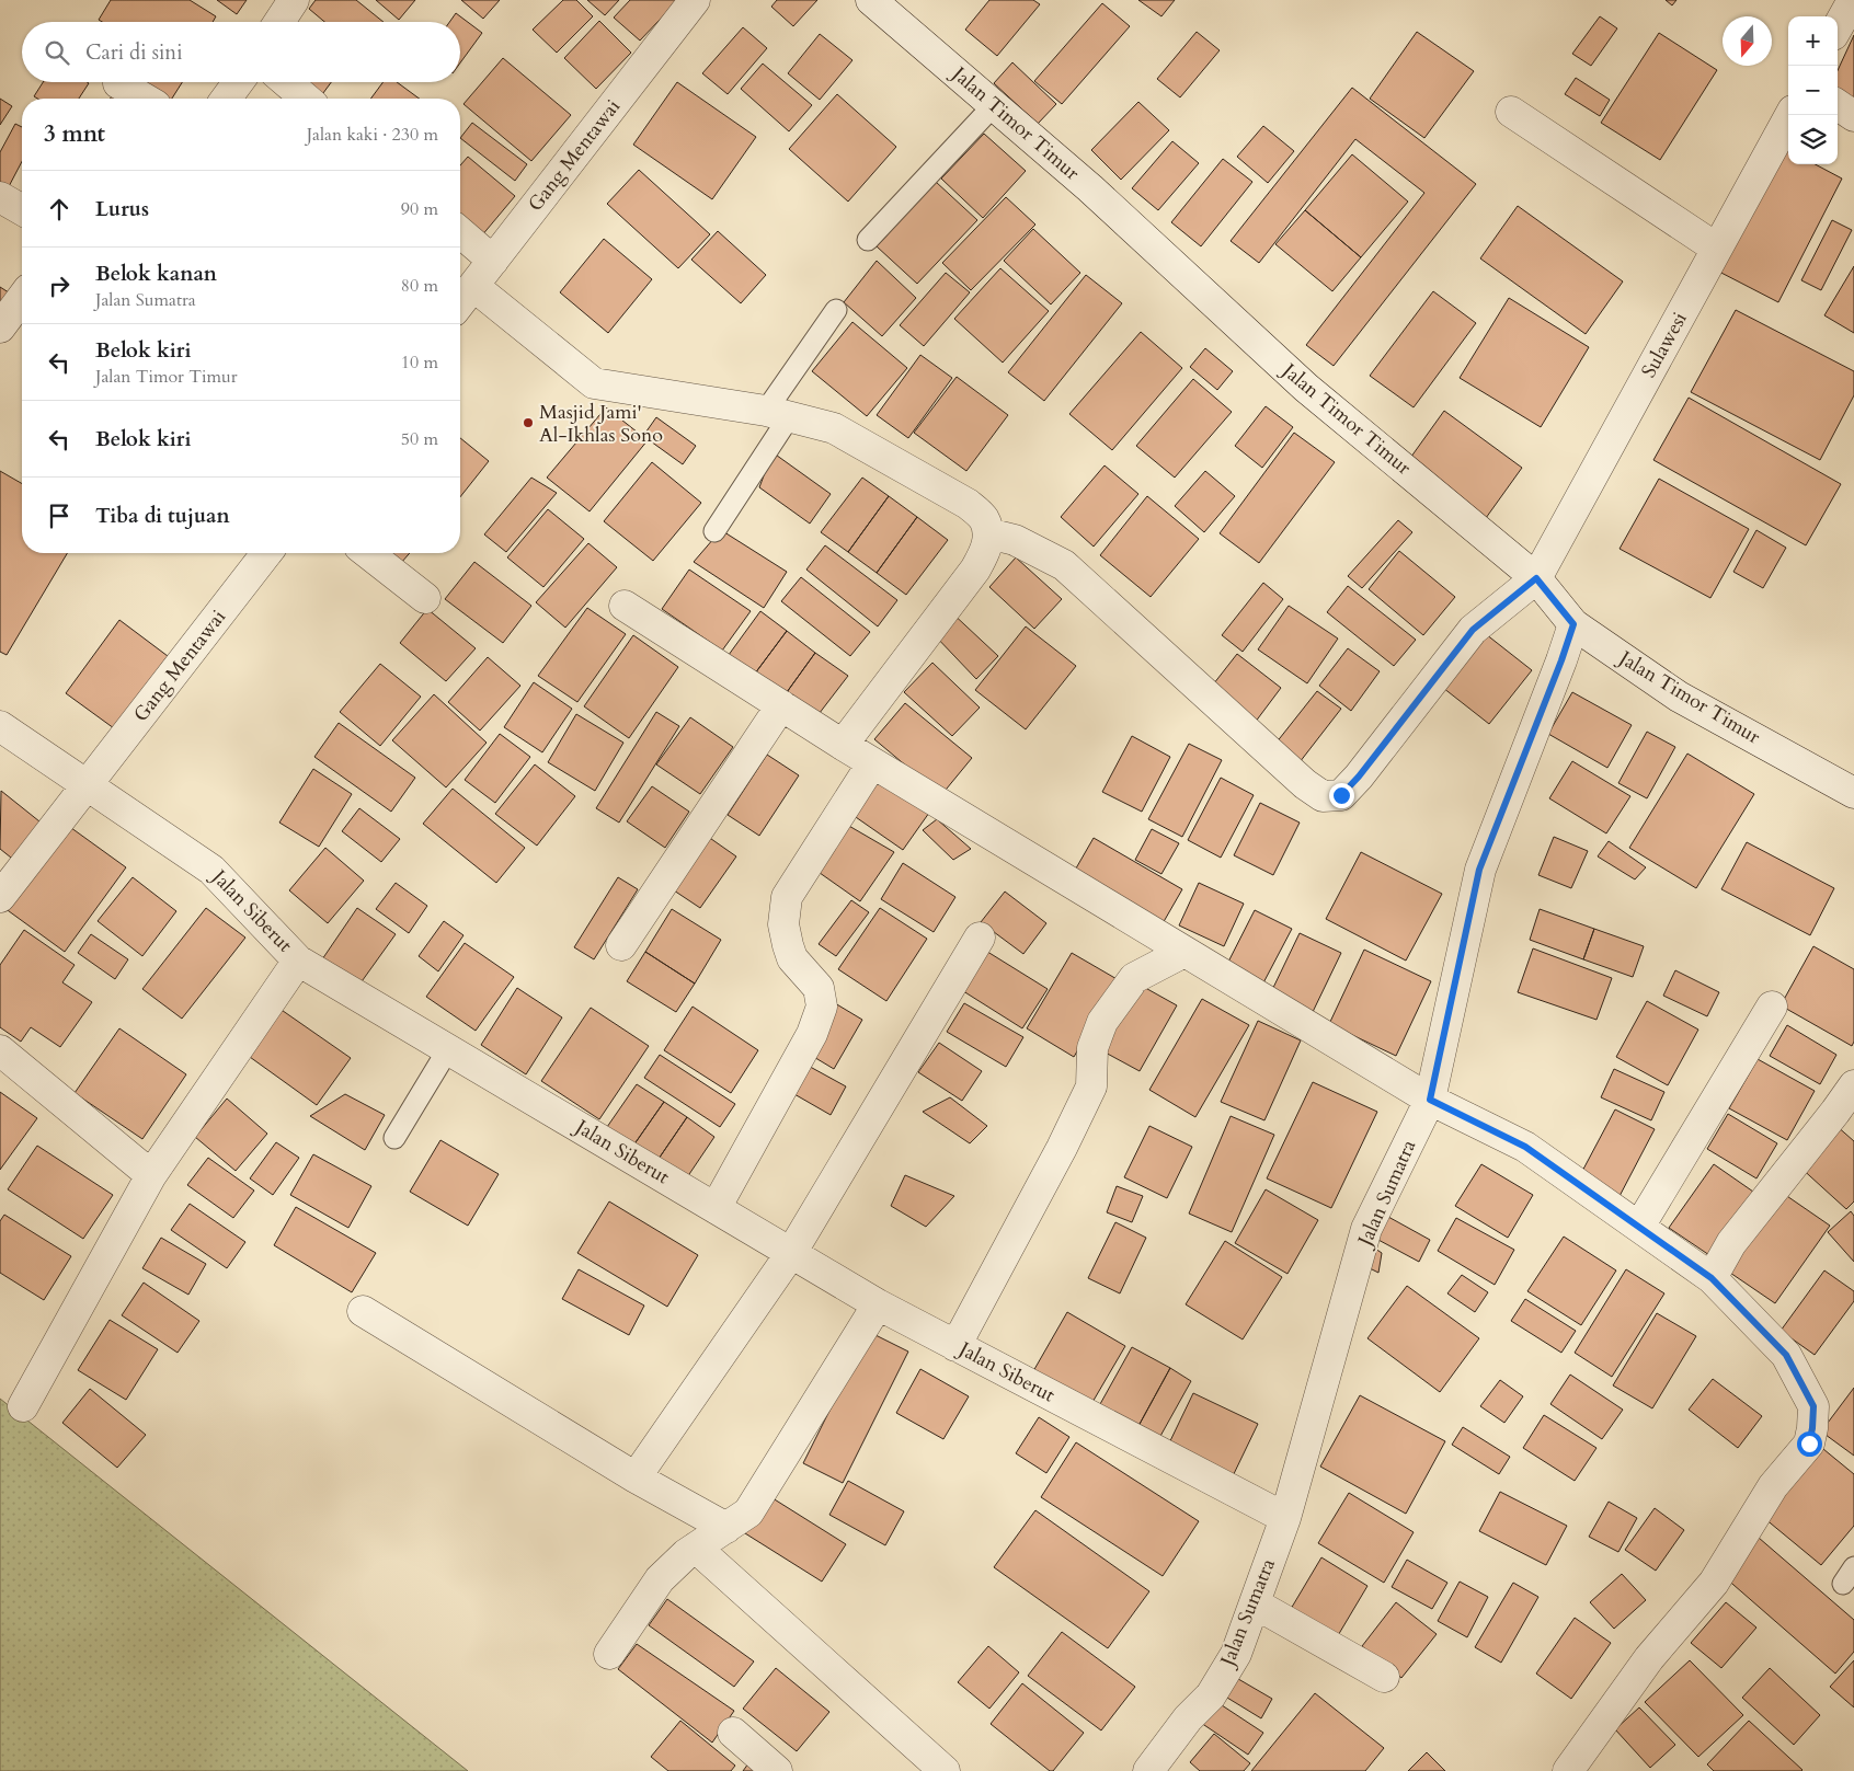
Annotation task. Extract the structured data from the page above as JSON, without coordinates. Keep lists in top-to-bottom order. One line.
{"streets":{"street":["Jalan Timor Timur","Gang Mentawai","Sulawesi","Jalan Siberut","Jalan Sumatra"]},"crossings":[["Jalan Timor Timur","Sulawesi"],["Jalan Timor Timur","Jalan Sumatra"],["Gang Mentawai","Jalan Siberut"],["Jalan Siberut","Jalan Sumatra"]],"places":["Masjid Jami' Al-Ikhlas Sono"],"north":"bottom","page":{"map_buttons":["+","−"],"search":"Cari di sini","heading":["3 mnt","Jalan kaki · 230 m"],"list":[["Lurus","90 m"],["Belok kanan","Jalan Sumatra","80 m"],["Belok kiri","Jalan Timor Timur","10 m"],["Belok kiri","50 m"],"Tiba di tujuan"]}}
